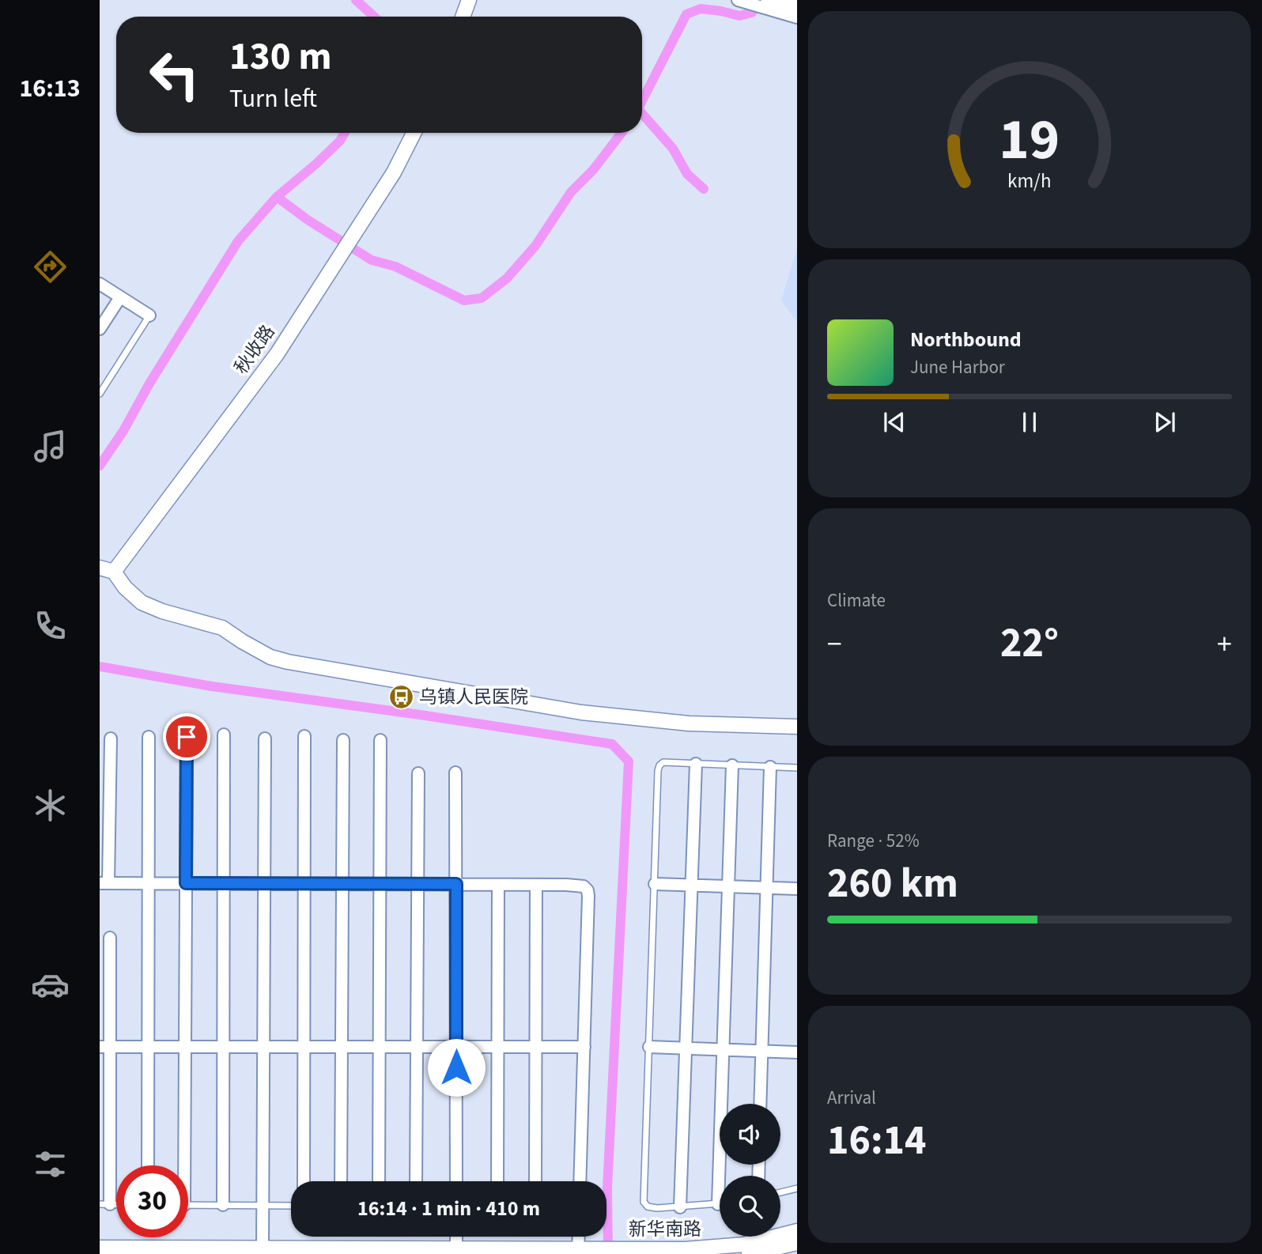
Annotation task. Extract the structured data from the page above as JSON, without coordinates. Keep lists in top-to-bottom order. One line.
{"streets":{"street":["秋收路","新华南路"]},"places":{"bus stop":["乌镇人民医院"]},"page":{"tabs":"16:13","turn":["130 m","Turn left"],"song":["Northbound","June Harbor"],"tile":["Climate",["Range · 52%","260 km"],["Arrival","16:14"]],"heat":["−","22°","+"],"limit":"30","trip":"16:14 · 1 min · 410 m","gauge":["19","km/h"]}}
